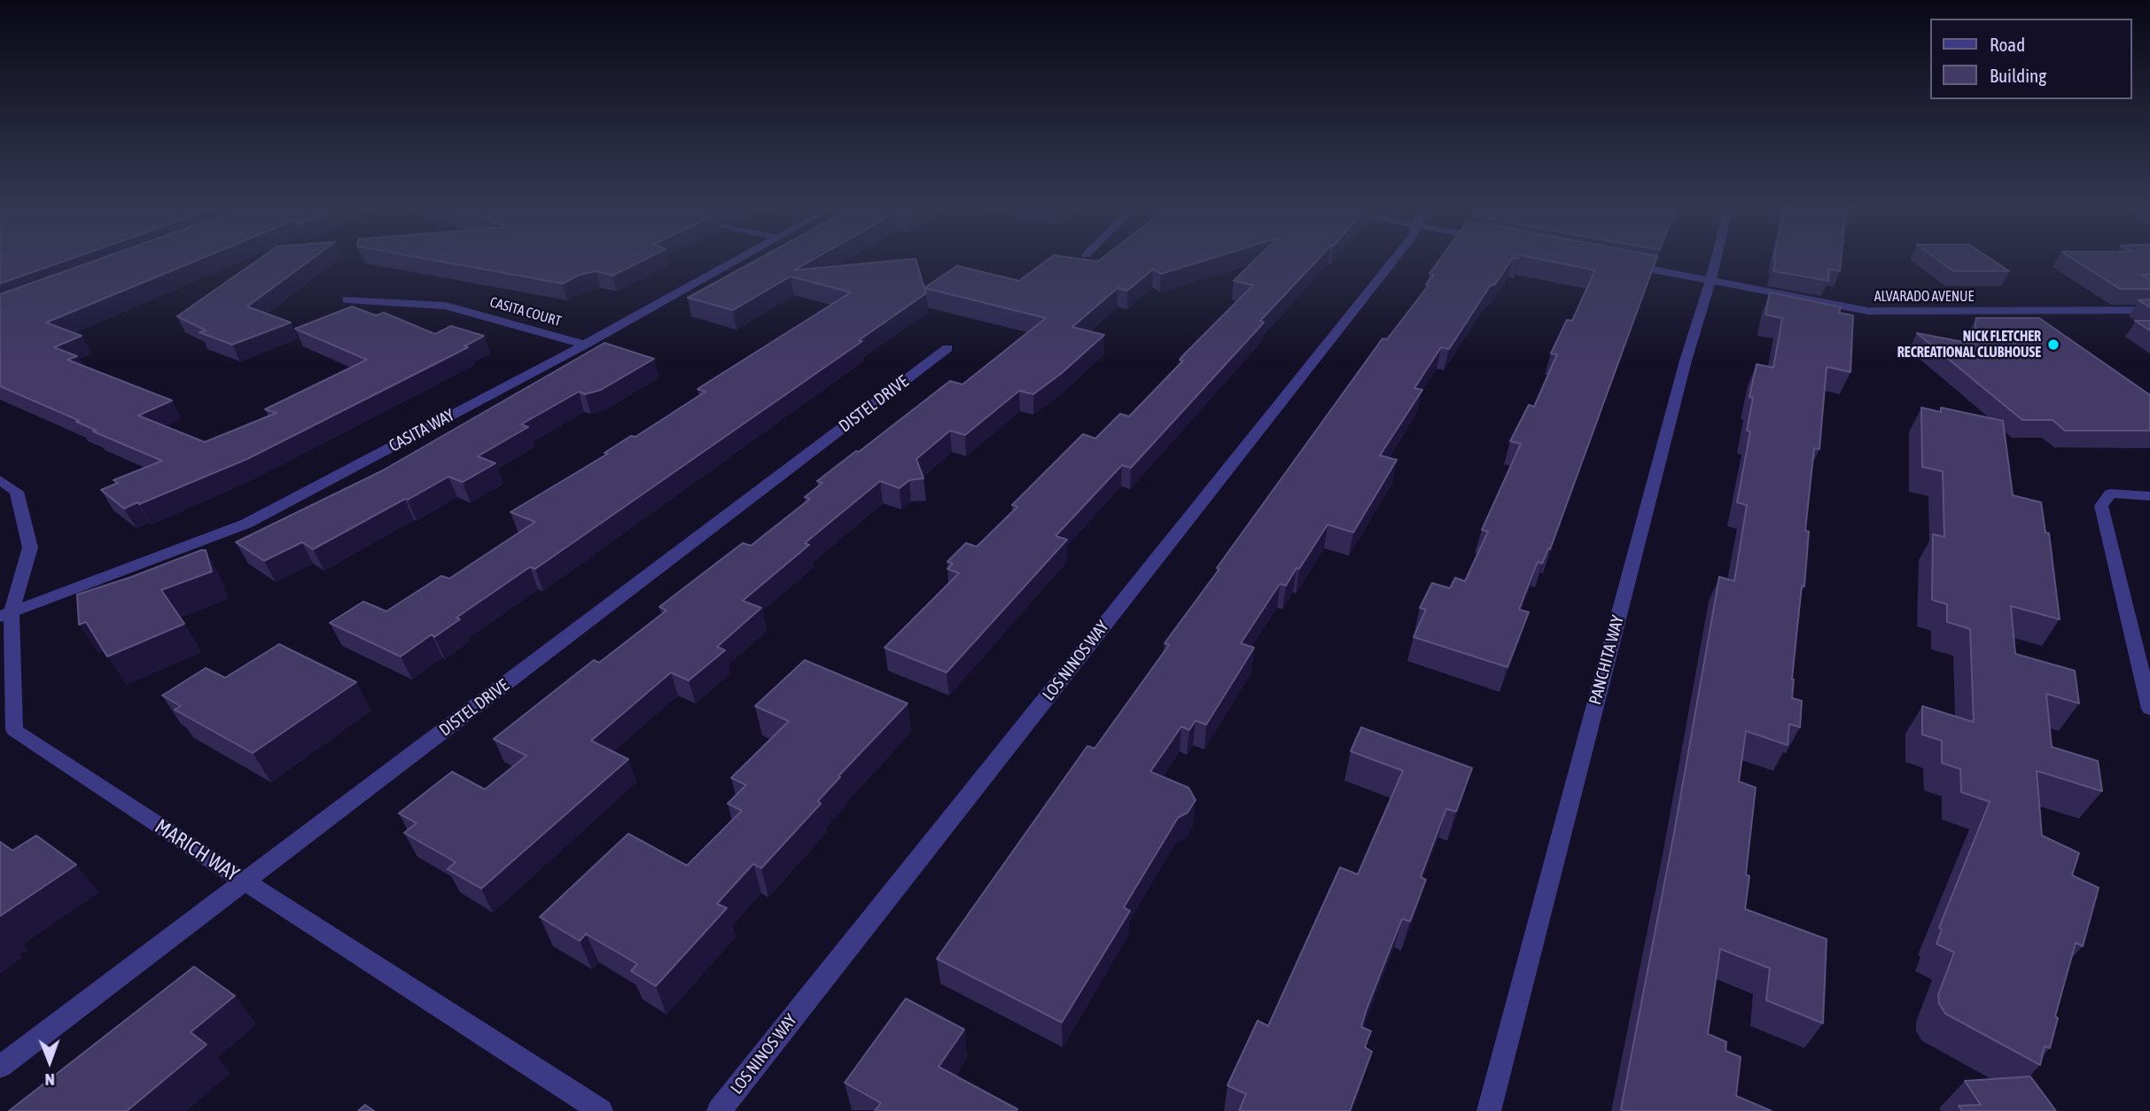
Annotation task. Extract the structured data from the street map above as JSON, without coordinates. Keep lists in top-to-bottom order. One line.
{"streets":{"street":["ALVARADO AVENUE","CASITA COURT","DISTEL DRIVE","CASITA WAY","PANCHITA WAY","LOS NINOS WAY","MARICH WAY"]},"crossings":[["ALVARADO AVENUE","PANCHITA WAY"],["CASITA COURT","CASITA WAY"],["DISTEL DRIVE","MARICH WAY"],["CASITA WAY","MARICH WAY"]],"places":["NICK FLETCHER RECREATIONAL CLUBHOUSE"],"legend":["Road","Building"],"north":"bottom"}
